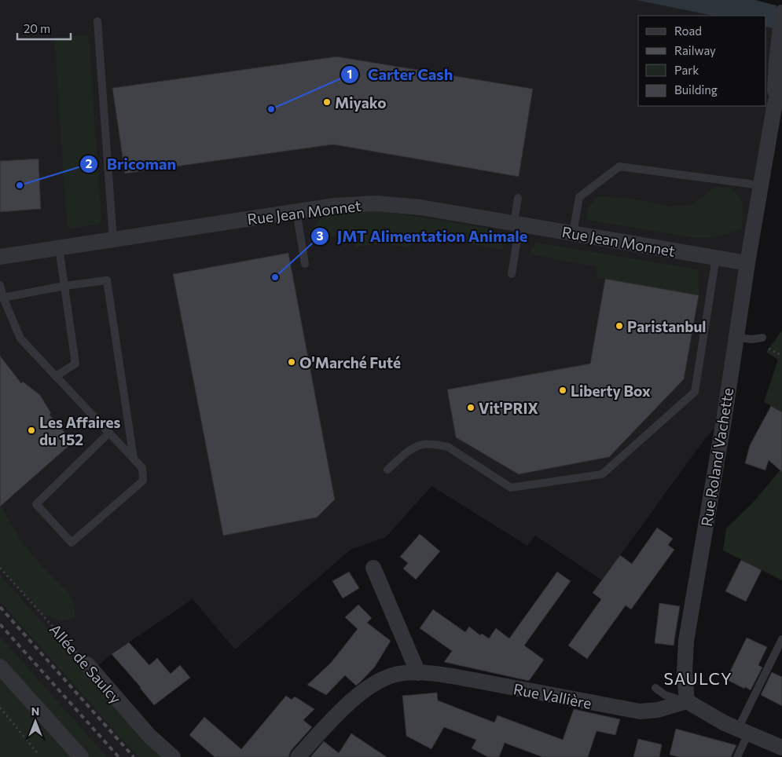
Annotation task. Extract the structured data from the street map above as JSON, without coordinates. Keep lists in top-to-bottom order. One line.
{"streets":{"street":["Rue Jean Monnet","Rue Roland Vachette","Allée de Saulcy","Rue Vallière"]},"crossings":[["Rue Jean Monnet","Rue Roland Vachette"],["Rue Roland Vachette","Rue Vallière"]],"districts":["SAULCY"],"places":["Miyako","Carter Cash","Bricoman","JMT Alimentation Animale","Paristanbul","O'Marché Futé","Liberty Box","Vit'PRIX","Les Affaires du 152"],"legend":["Road","Railway","Park","Building"],"scale_bar":"20 m","north":"top"}
